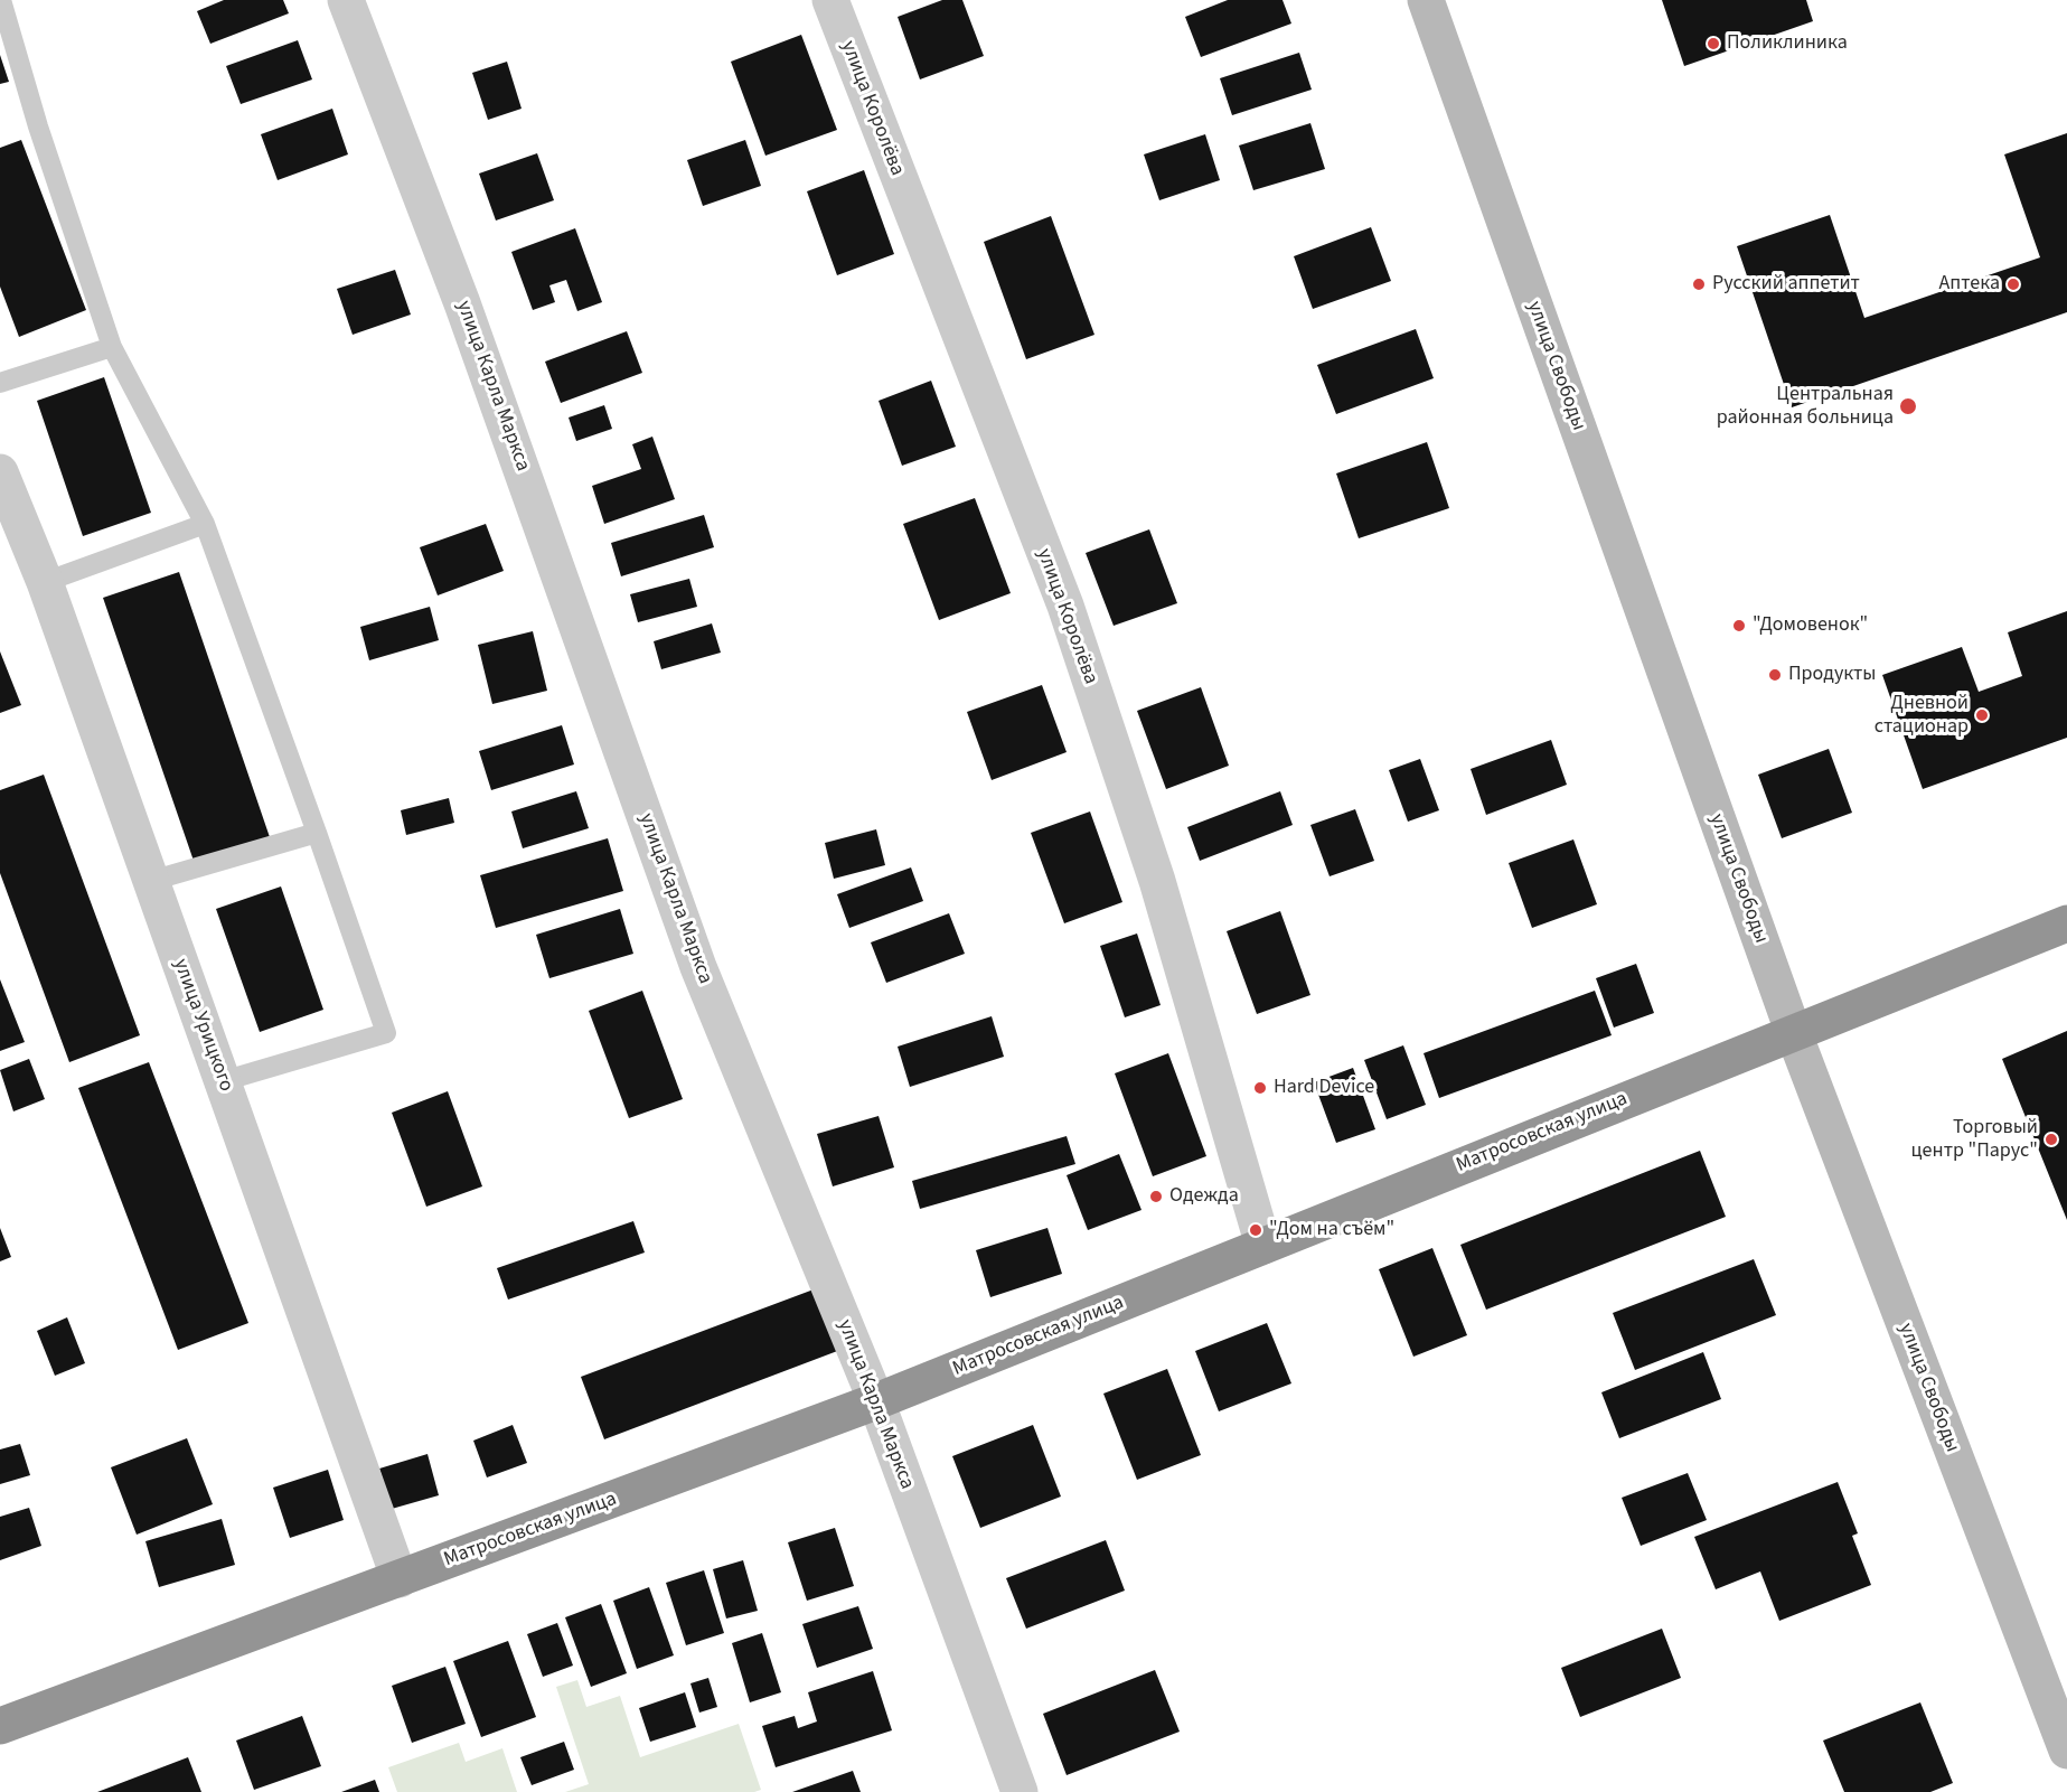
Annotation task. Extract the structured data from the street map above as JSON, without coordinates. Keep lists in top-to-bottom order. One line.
{"streets":{"highway":["Матросовская улица"],"street":["улица Королёва","улица Свободы","улица Карла Маркса","улица Урицкого"]},"crossings":[["улица Королёва","Матросовская улица"],["улица Свободы","Матросовская улица"],["улица Карла Маркса","Матросовская улица"],["улица Урицкого","Матросовская улица"]],"places":["Поликлиника","Русский аппетит","Аптека","Центральная районная больница","\"Домовенок\"","Продукты","Дневной стационар","Hard Device","Торговый центр \"Парус\"","Одежда","\"Дом на съём\""]}
